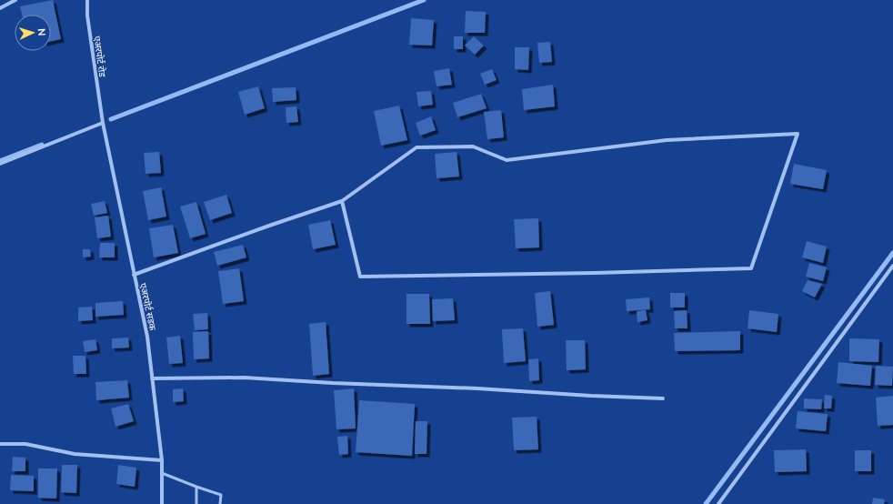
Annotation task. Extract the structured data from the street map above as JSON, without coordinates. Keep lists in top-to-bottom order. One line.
{"streets":{"street":["एअरपोर्ट रोड","एअरपोर्ट सडक"]},"crossings":[["एअरपोर्ट रोड","एअरपोर्ट सडक"]],"north":"right"}
